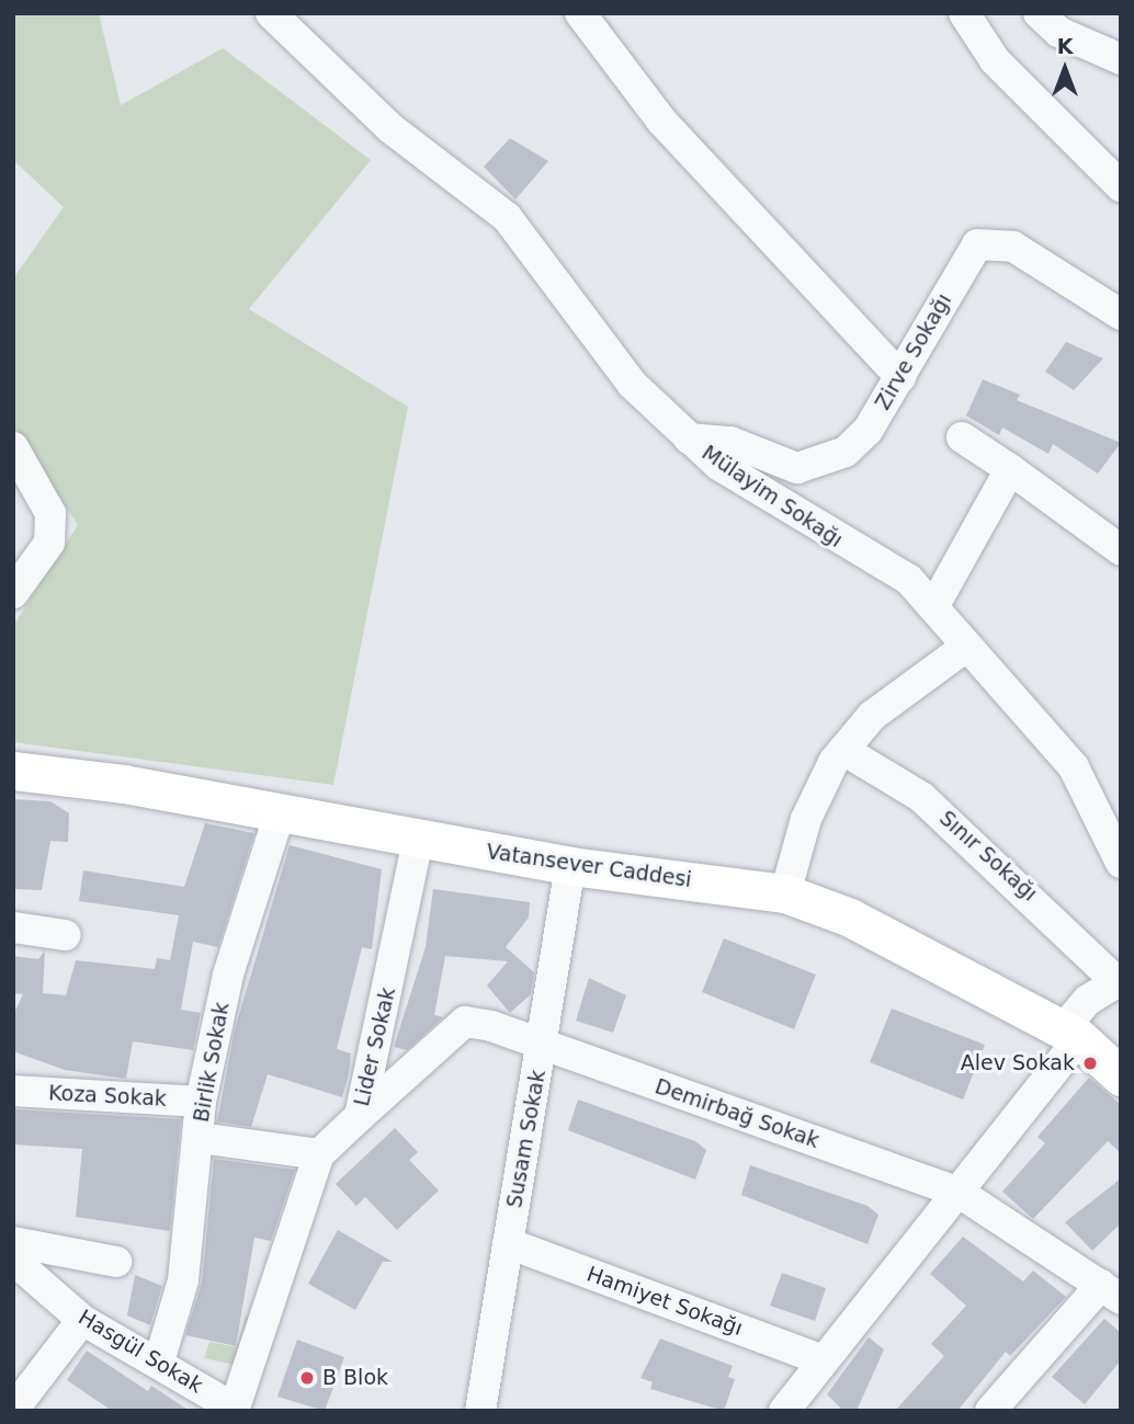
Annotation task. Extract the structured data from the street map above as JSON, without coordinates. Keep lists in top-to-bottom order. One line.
{"streets":{"main road":["Vatansever Caddesi"],"street":["Zirve Sokağı","Mülayim Sokağı","Sınır Sokağı","Lider Sokak","Birlik Sokak","Koza Sokak","Demirbağ Sokak","Susam Sokak","Hamiyet Sokağı","Hasgül Sokak"]},"crossings":[["Zirve Sokağı","Mülayim Sokağı"],["Vatansever Caddesi","Lider Sokak"],["Vatansever Caddesi","Birlik Sokak"],["Vatansever Caddesi","Susam Sokak"],["Lider Sokak","Demirbağ Sokak"],["Lider Sokak","Hasgül Sokak"],["Birlik Sokak","Koza Sokak"],["Birlik Sokak","Hasgül Sokak"],["Demirbağ Sokak","Susam Sokak"],["Susam Sokak","Hamiyet Sokağı"]],"places":["Alev Sokak","B Blok"],"north":"top"}
